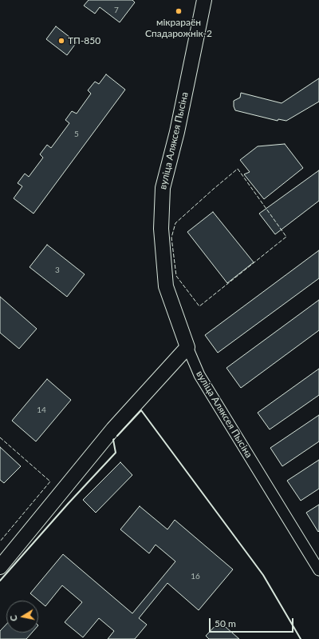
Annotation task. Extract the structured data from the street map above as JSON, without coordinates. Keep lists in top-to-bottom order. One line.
{"streets":{"main road":["вуліца Аляксея Пысіна"]},"places":["мікрараён Спадарожнік-2","ТП-850"],"house_numbers":["7","5","3","14","16"],"scale_bar":"50 m","north":"left"}
